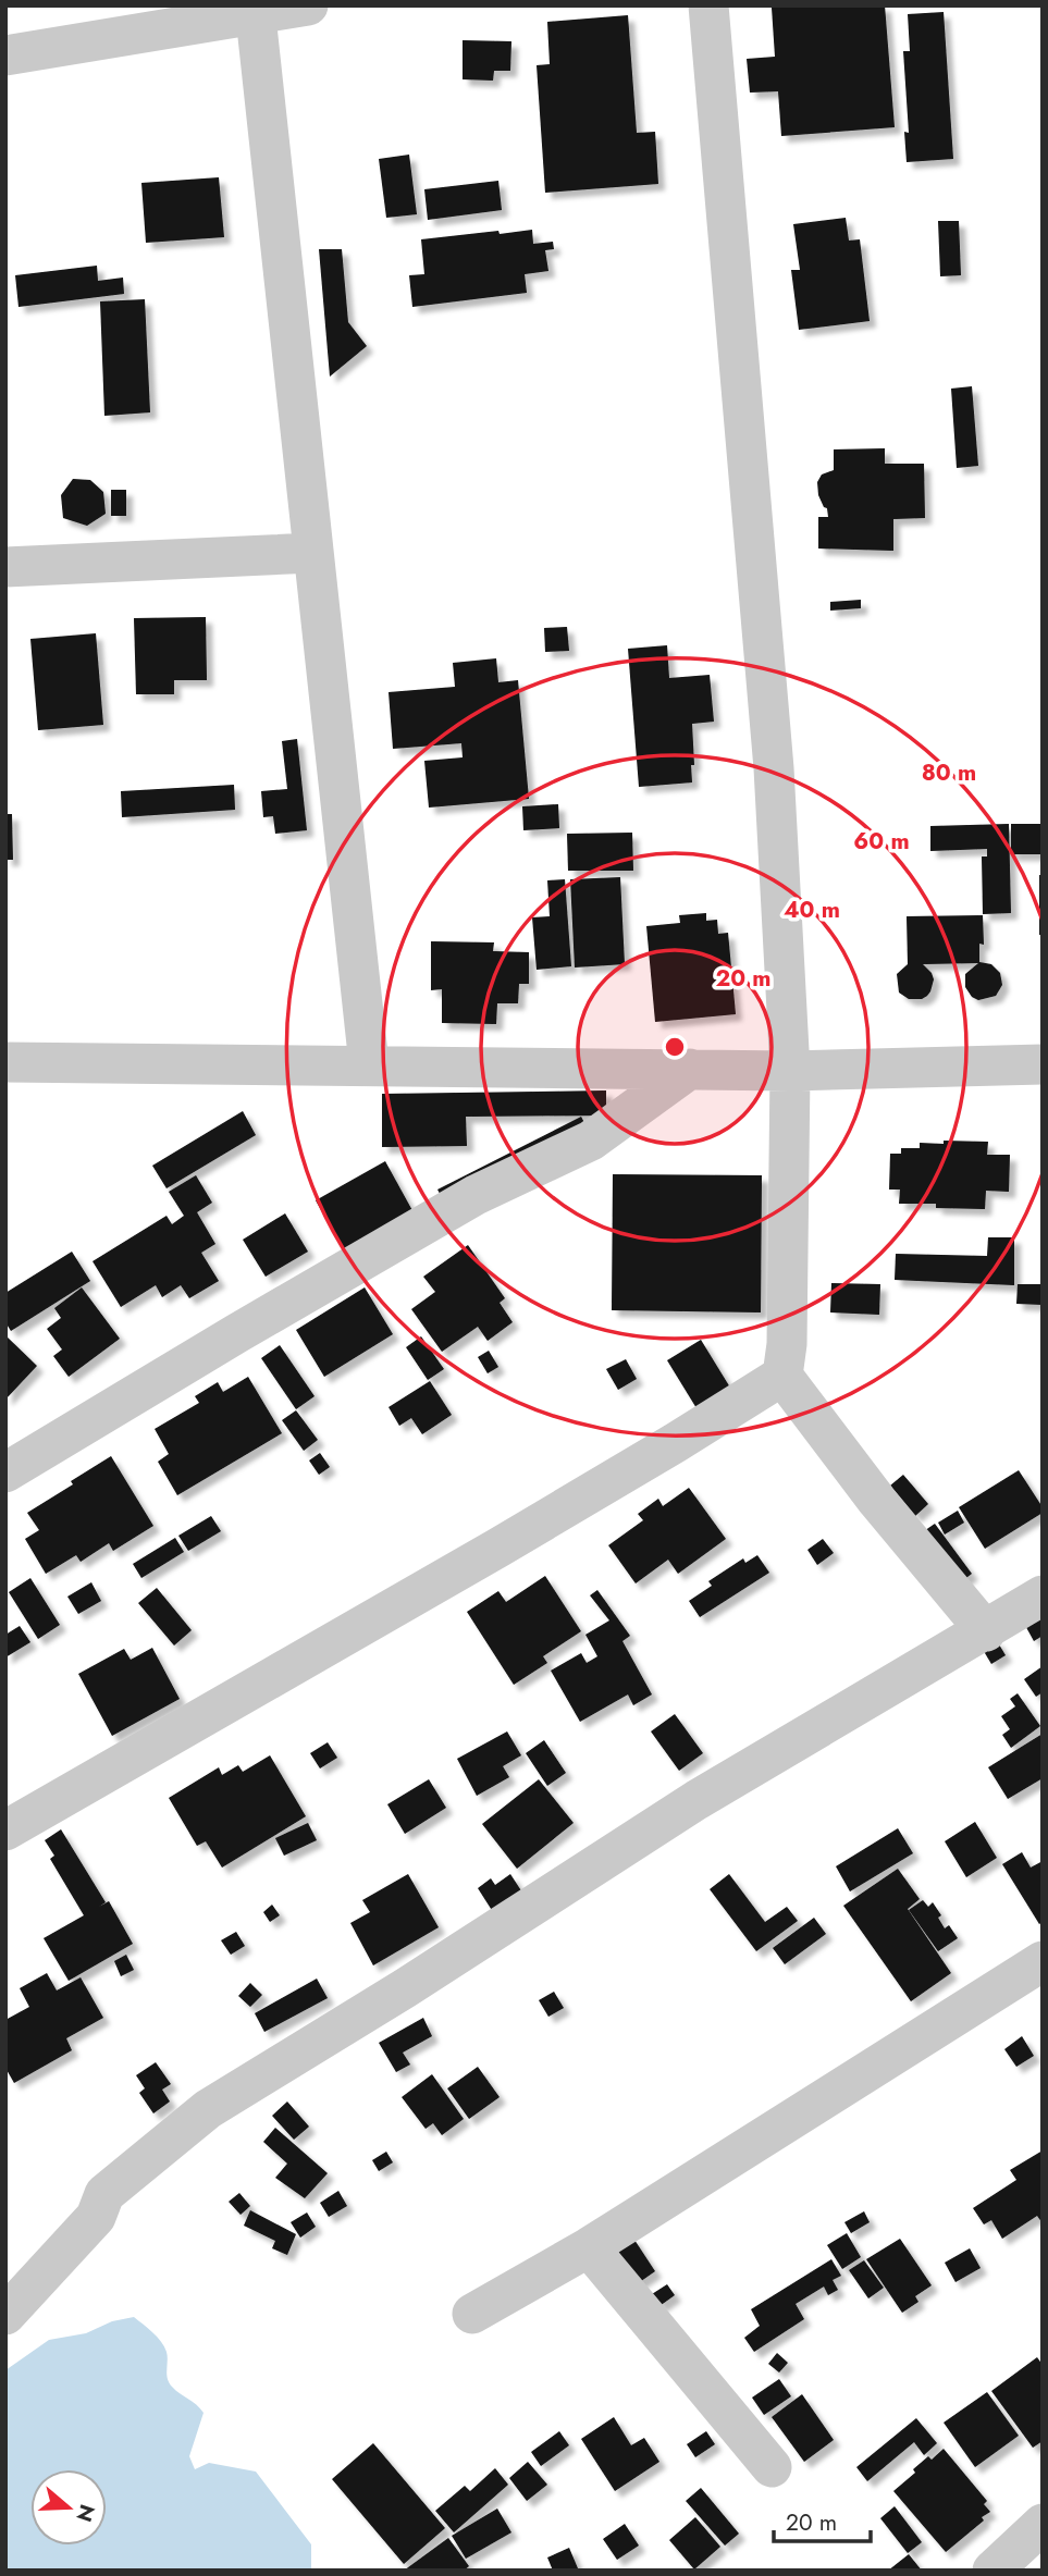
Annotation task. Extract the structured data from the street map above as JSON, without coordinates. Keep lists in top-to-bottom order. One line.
{"scale_bar":"20 m","north":"right","rings":["80 m","60 m","40 m","20 m"]}
